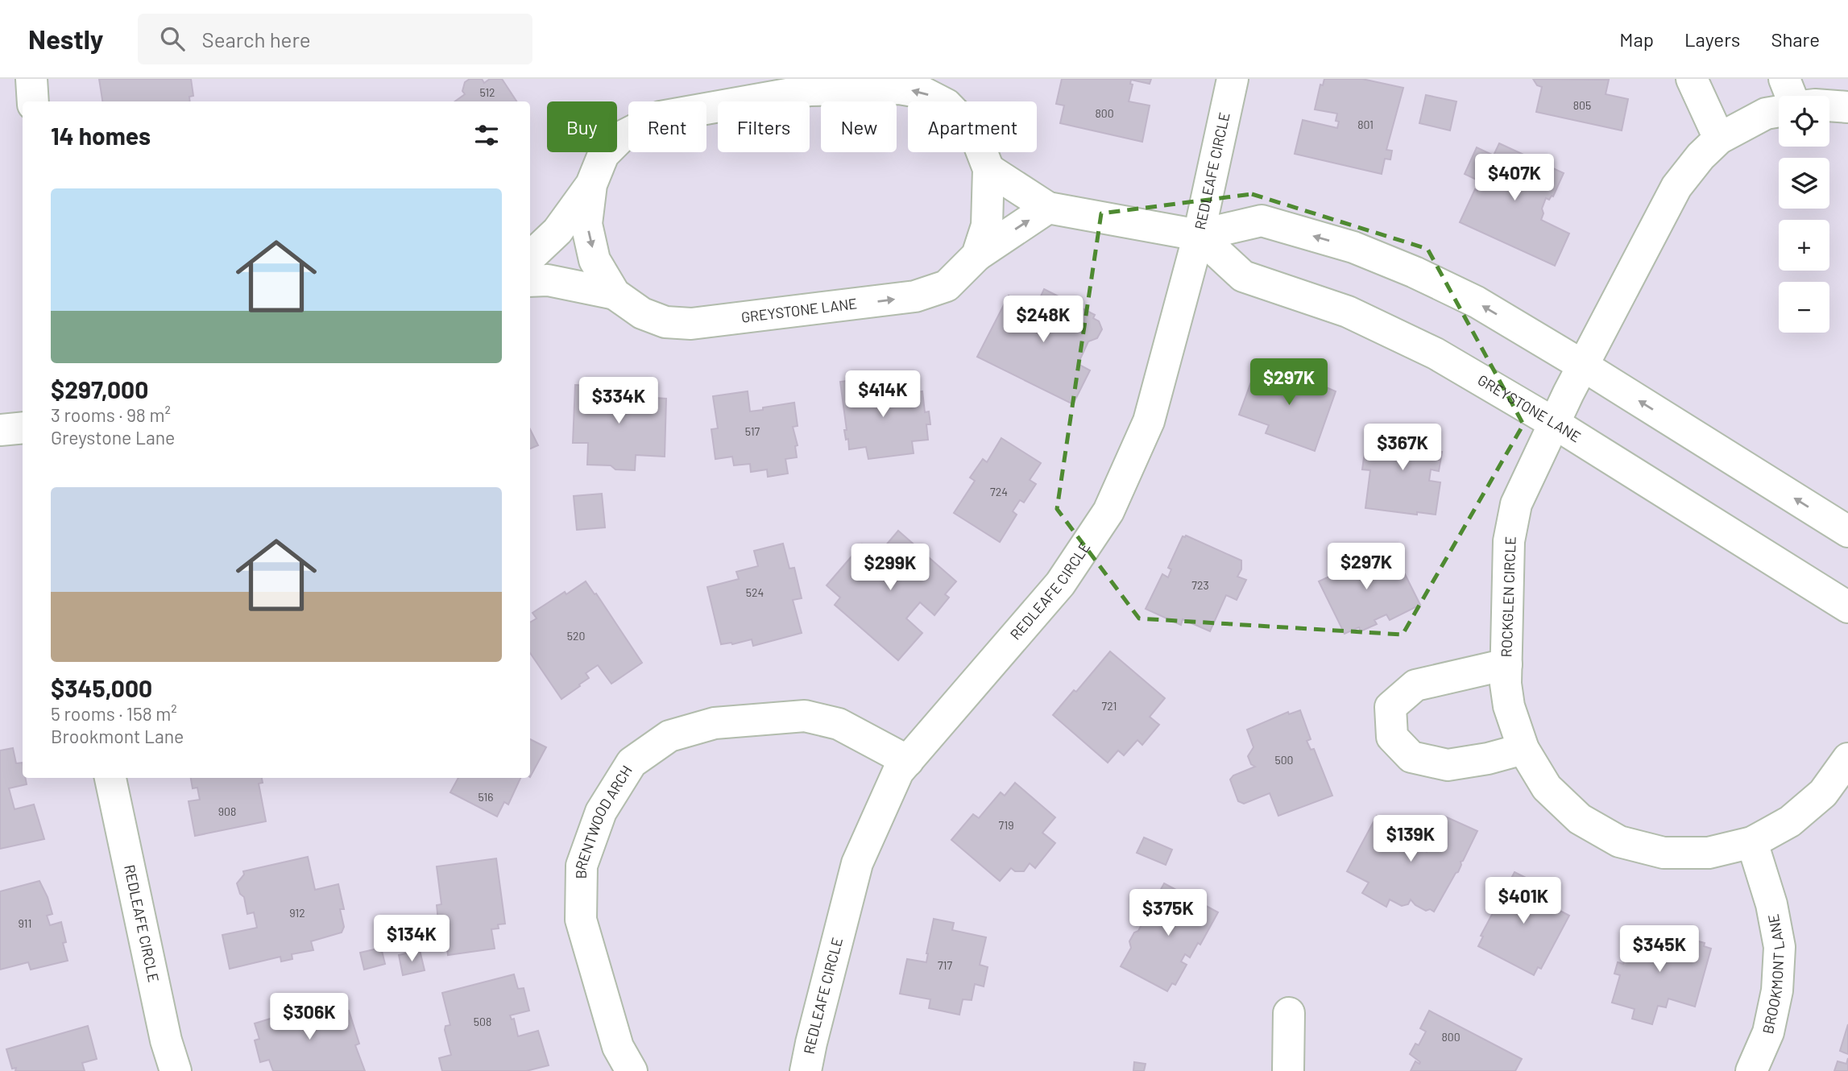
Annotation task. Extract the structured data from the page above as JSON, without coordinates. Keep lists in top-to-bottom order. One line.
{"streets":{"street":["REDLEAFE CIRCLE","GREYSTONE LANE","ROCKGLEN CIRCLE","BRENTWOOD ARCH","BROOKMONT LANE"]},"crossings":[["REDLEAFE CIRCLE","GREYSTONE LANE"],["REDLEAFE CIRCLE","BRENTWOOD ARCH"],["GREYSTONE LANE","ROCKGLEN CIRCLE"],["ROCKGLEN CIRCLE","BROOKMONT LANE"]],"house_numbers":["512","805","800","801","517","724","723","524","520","721","500","516","908","719","912","911","717","508","800"],"page":{"header":"Nestly","search":"Search here","nav":["Map","Layers","Share"],"map_buttons":["+","−"],"chip":["Buy","Rent","Filters","New","Apartment"],"heading":"14 homes","price":["$407K","$248K","$297K","$414K","$334K","$367K","$297K","$299K","$139K","$401K","$375K","$134K","$345K","$306K"],"list":[{"name":"$297,000","note":"3 rooms · 98 m² · Greystone Lane"},{"name":"$345,000","note":"5 rooms · 158 m² · Brookmont Lane"}]}}
